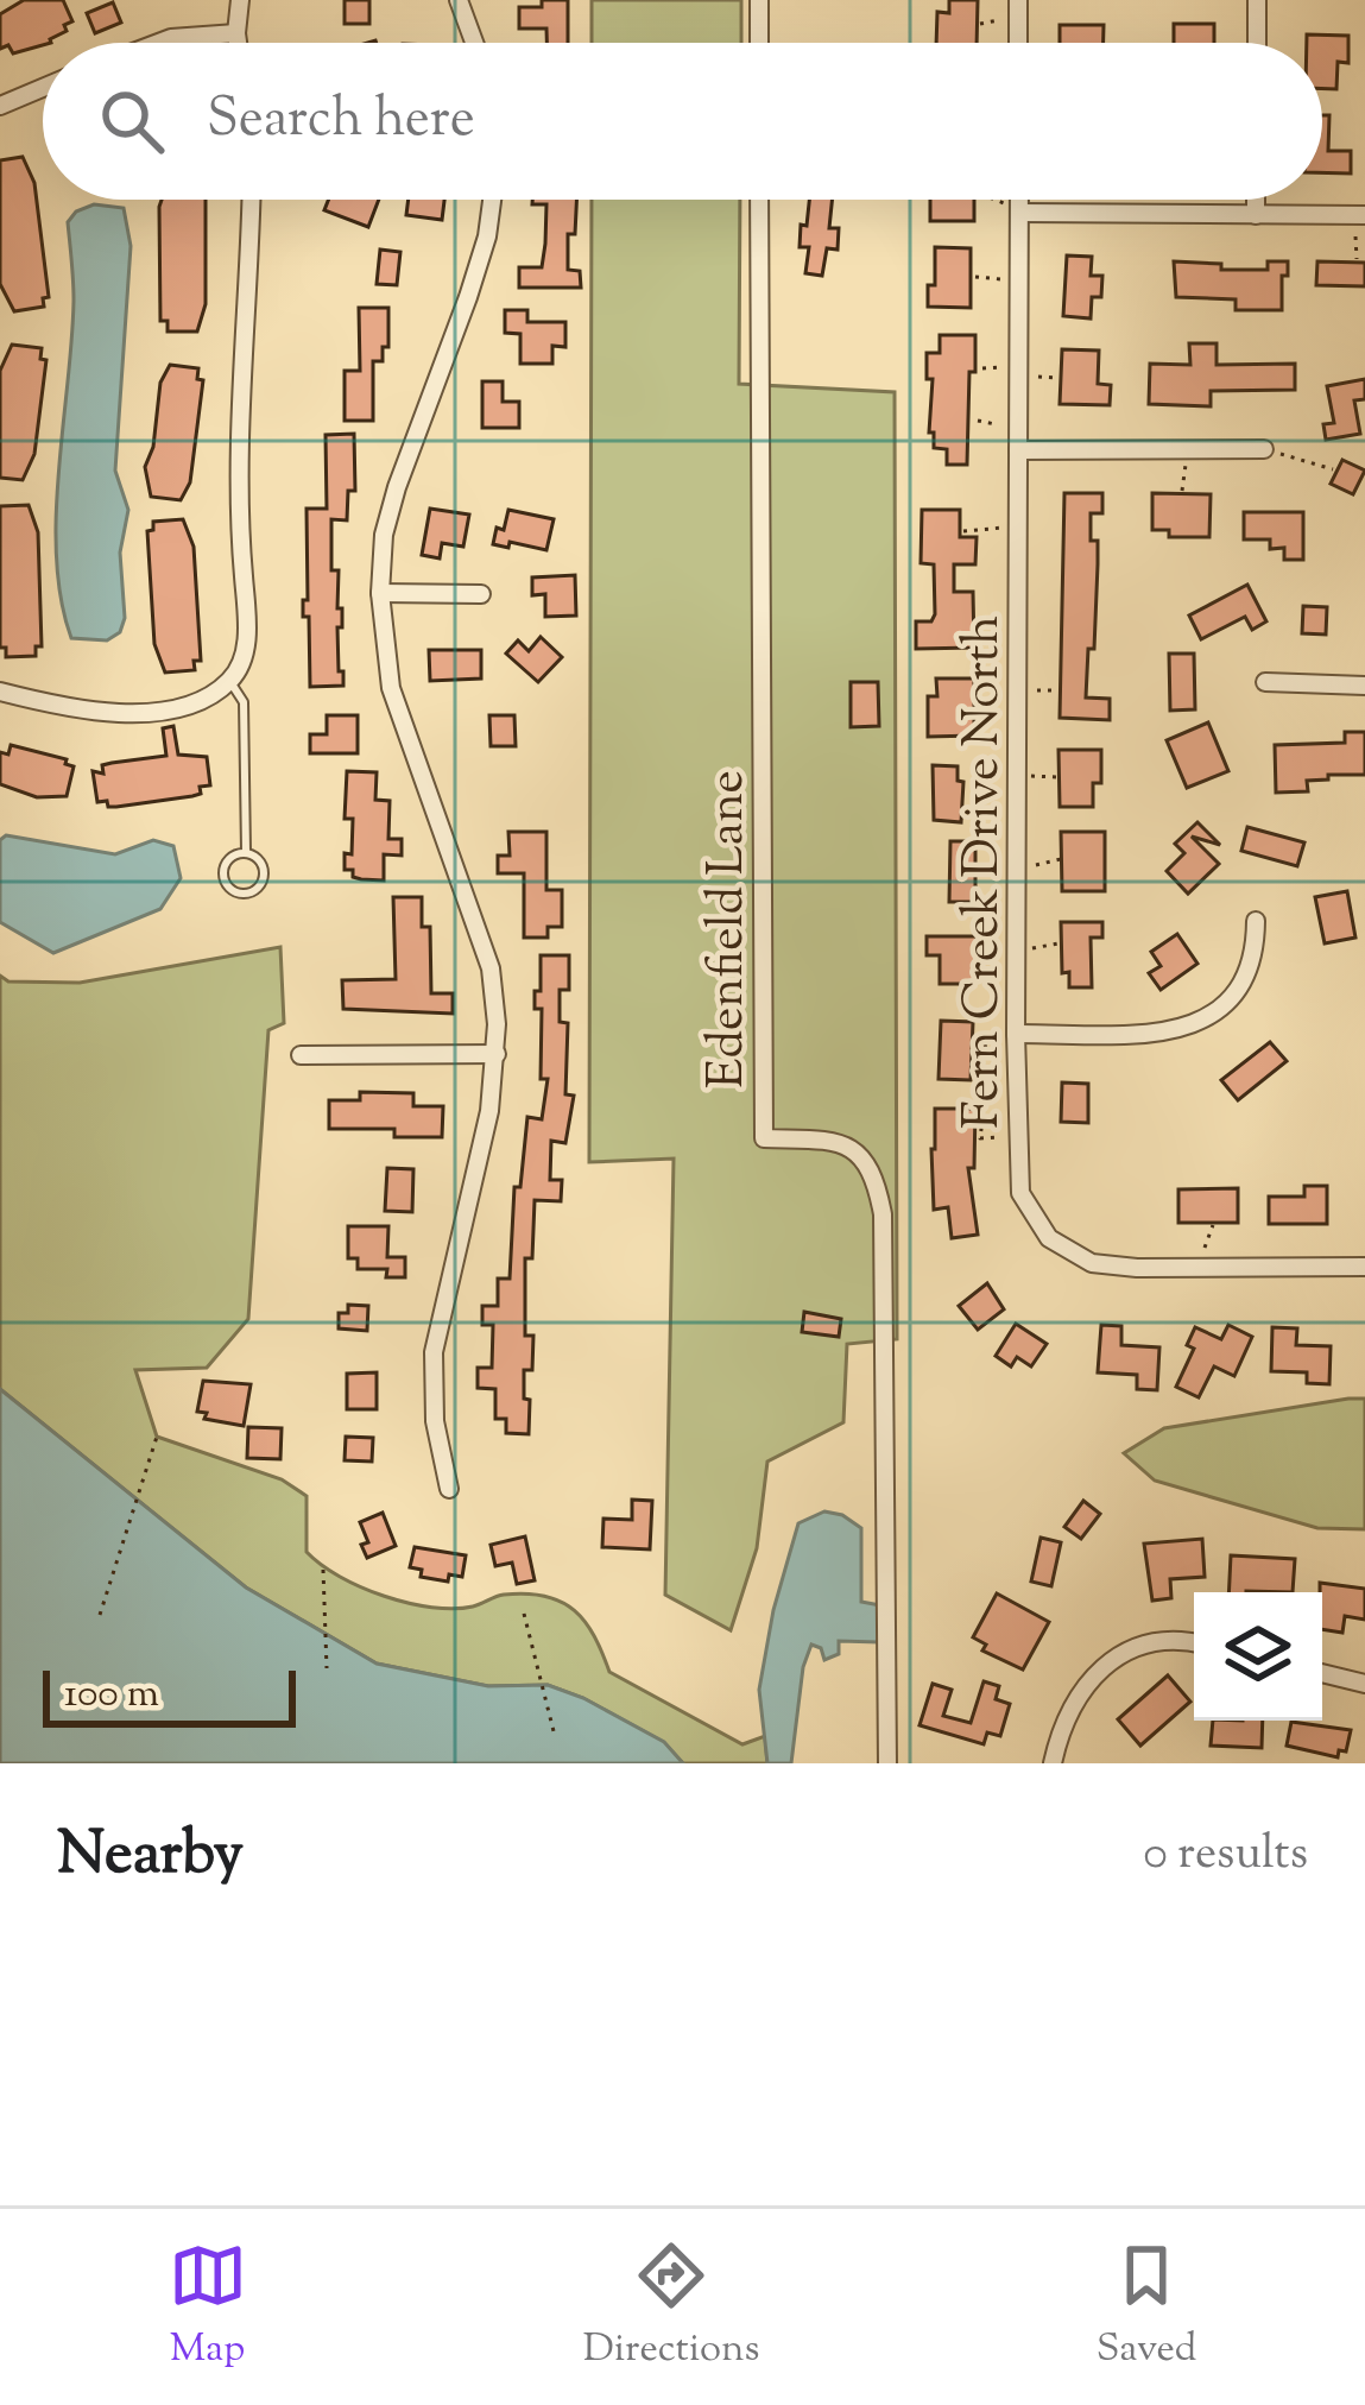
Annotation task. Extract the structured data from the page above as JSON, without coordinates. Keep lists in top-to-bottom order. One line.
{"streets":{"street":["Fern Creek Drive North","Edenfield Lane"]},"scale_bar":"100 m","page":{"search":"Search here","scale":"100 m","heading":["Nearby","0 results"],"nav":["Map","Directions","Saved"]}}
